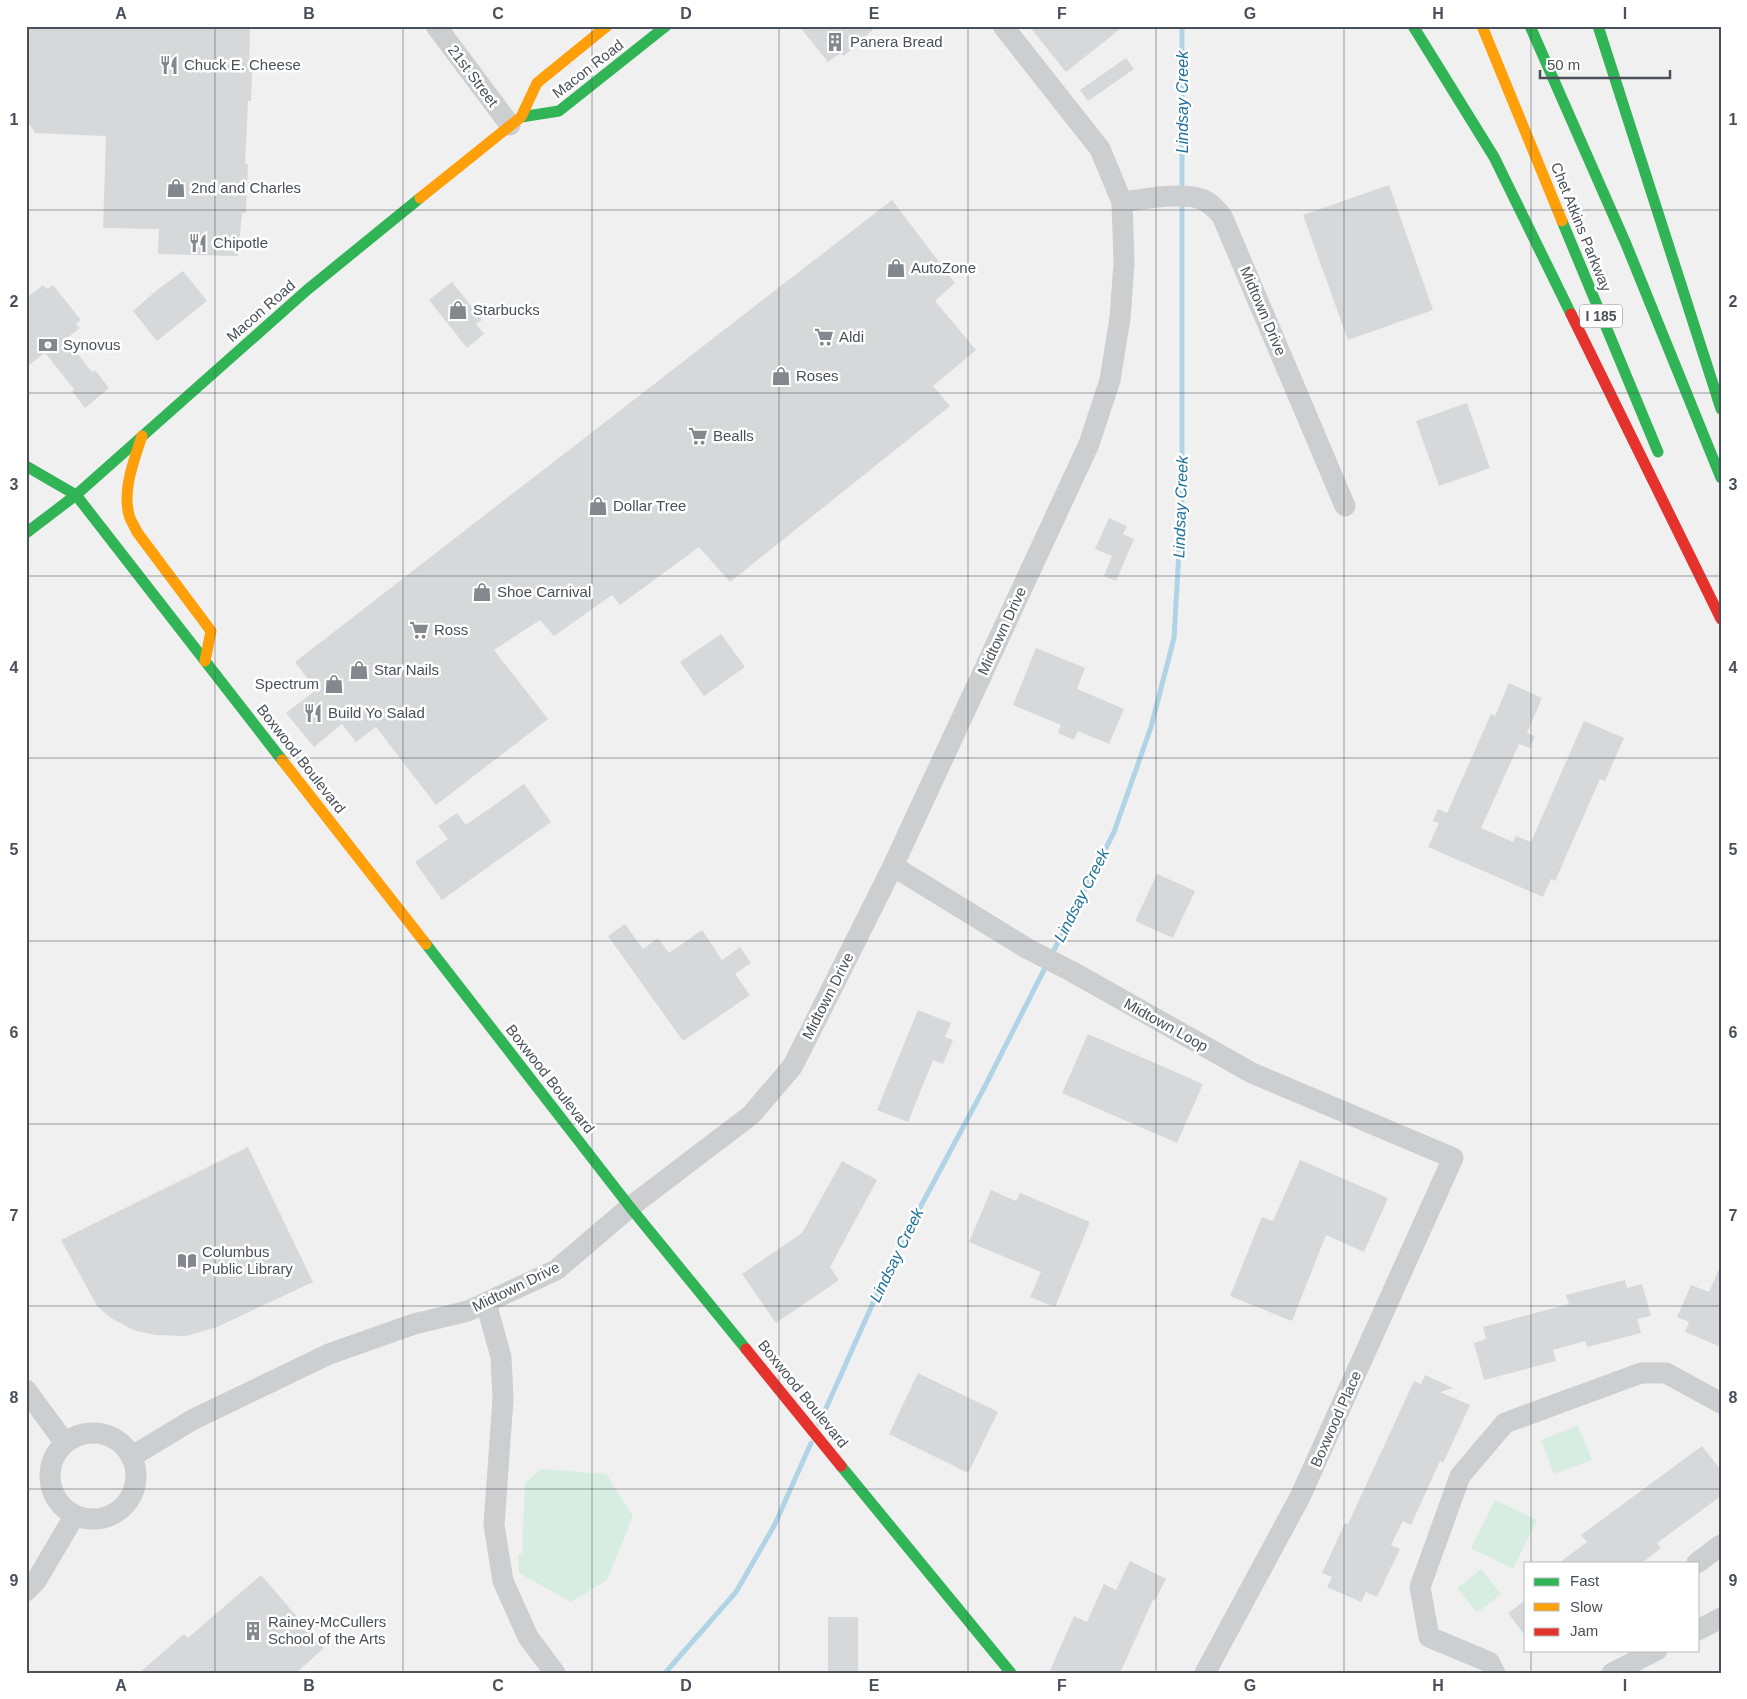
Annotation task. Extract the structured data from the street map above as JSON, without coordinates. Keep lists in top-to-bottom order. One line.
{"streets":{"main road":["Macon Road","Chet Atkins Parkway","I 185","Boxwood Boulevard"],"street":["21st Street","Midtown Drive","Midtown Loop","Boxwood Place"]},"crossings":[["Macon Road","21st Street"],["Macon Road","Boxwood Boulevard"],["Midtown Drive","Boxwood Boulevard"],["Midtown Drive","Midtown Loop"],["Midtown Loop","Boxwood Place"]],"water":["Lindsay Creek"],"places":{"building":["Panera Bread","Rainey-McCullers School of the Arts"],"restaurant":["Chuck E. Cheese","Chipotle","Build Yo Salad"],"shop":["2nd and Charles","AutoZone","Starbucks","Roses","Dollar Tree","Shoe Carnival","Star Nails","Spectrum"],"supermarket":["Aldi","Bealls","Ross"],"bank":["Synovus"],"library":["Columbus Public Library"]},"legend":["Fast","Slow","Jam"],"scale_bar":"50 m","grid":{"columns":["A","B","C","D","E","F","G","H","I"],"rows":["1","2","3","4","5","6","7","8","9"]}}
